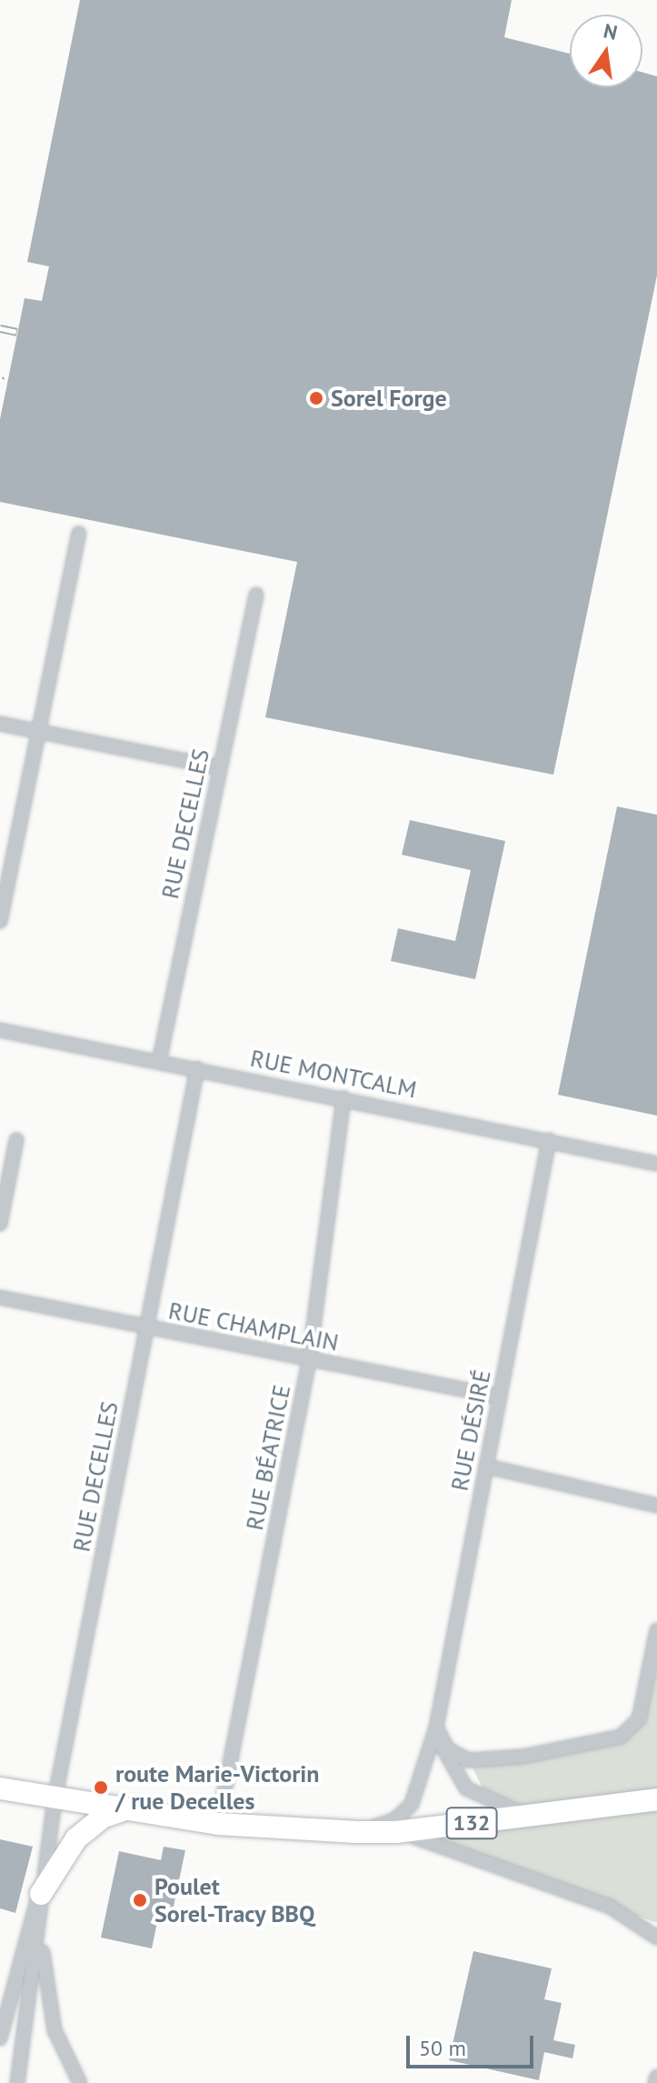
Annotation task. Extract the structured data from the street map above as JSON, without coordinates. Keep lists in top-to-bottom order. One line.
{"streets":{"main road":["132"],"street":["RUE DECELLES","RUE MONTCALM","RUE CHAMPLAIN","RUE DÉSIRÉ","RUE BÉATRICE"]},"crossings":[["RUE DECELLES","RUE MONTCALM"],["RUE DECELLES","RUE CHAMPLAIN"],["RUE DECELLES","132"],["RUE MONTCALM","RUE DÉSIRÉ"],["RUE MONTCALM","RUE BÉATRICE"],["RUE CHAMPLAIN","RUE DÉSIRÉ"],["RUE CHAMPLAIN","RUE BÉATRICE"],["RUE DÉSIRÉ","132"],["RUE BÉATRICE","132"]],"places":["Sorel Forge","route Marie-Victorin / rue Decelles","Poulet Sorel-Tracy BBQ"],"scale_bar":"50 m","north":"top"}
